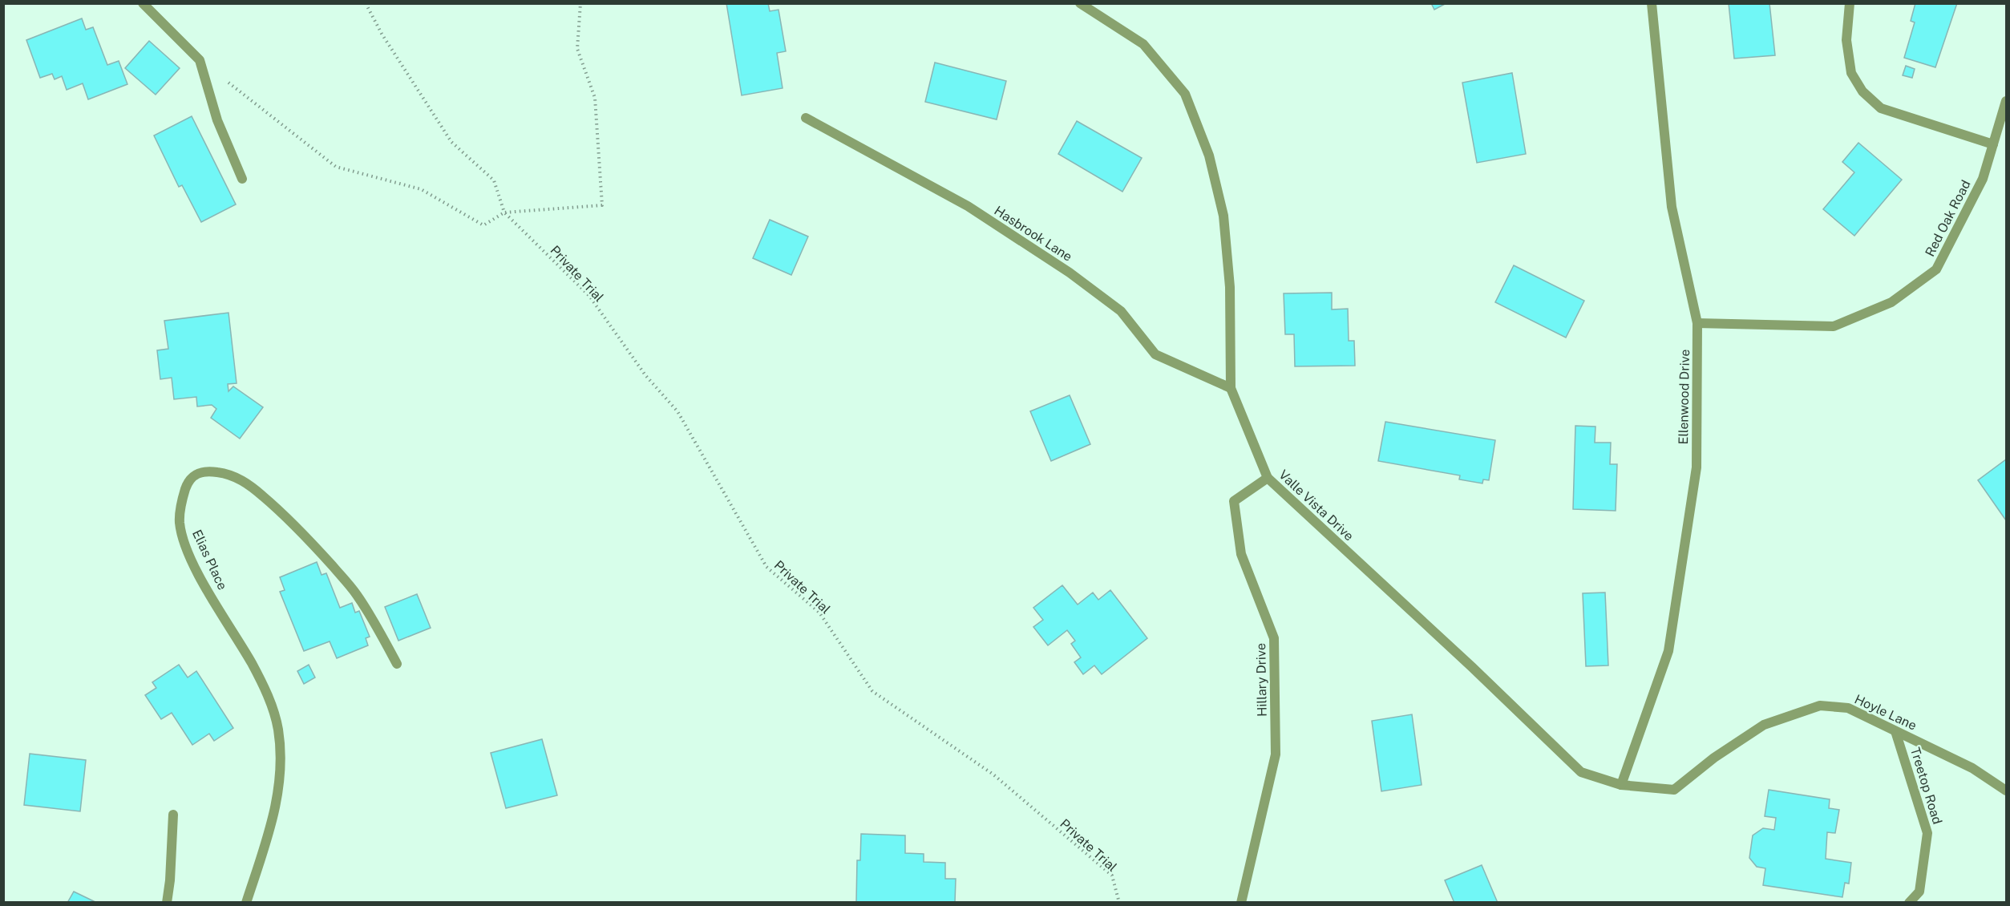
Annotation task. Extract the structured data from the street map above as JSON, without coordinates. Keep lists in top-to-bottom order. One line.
{"streets":{"street":["Red Oak Road","Hasbrook Lane","Ellenwood Drive","Valle Vista Drive","Elias Place","Hillary Drive","Hoyle Lane","Treetop Road"],"path":["Private Trial"]},"crossings":[["Red Oak Road","Ellenwood Drive"],["Hasbrook Lane","Valle Vista Drive"],["Ellenwood Drive","Valle Vista Drive"],["Ellenwood Drive","Hoyle Lane"],["Valle Vista Drive","Hillary Drive"],["Valle Vista Drive","Hoyle Lane"],["Hoyle Lane","Treetop Road"]]}
